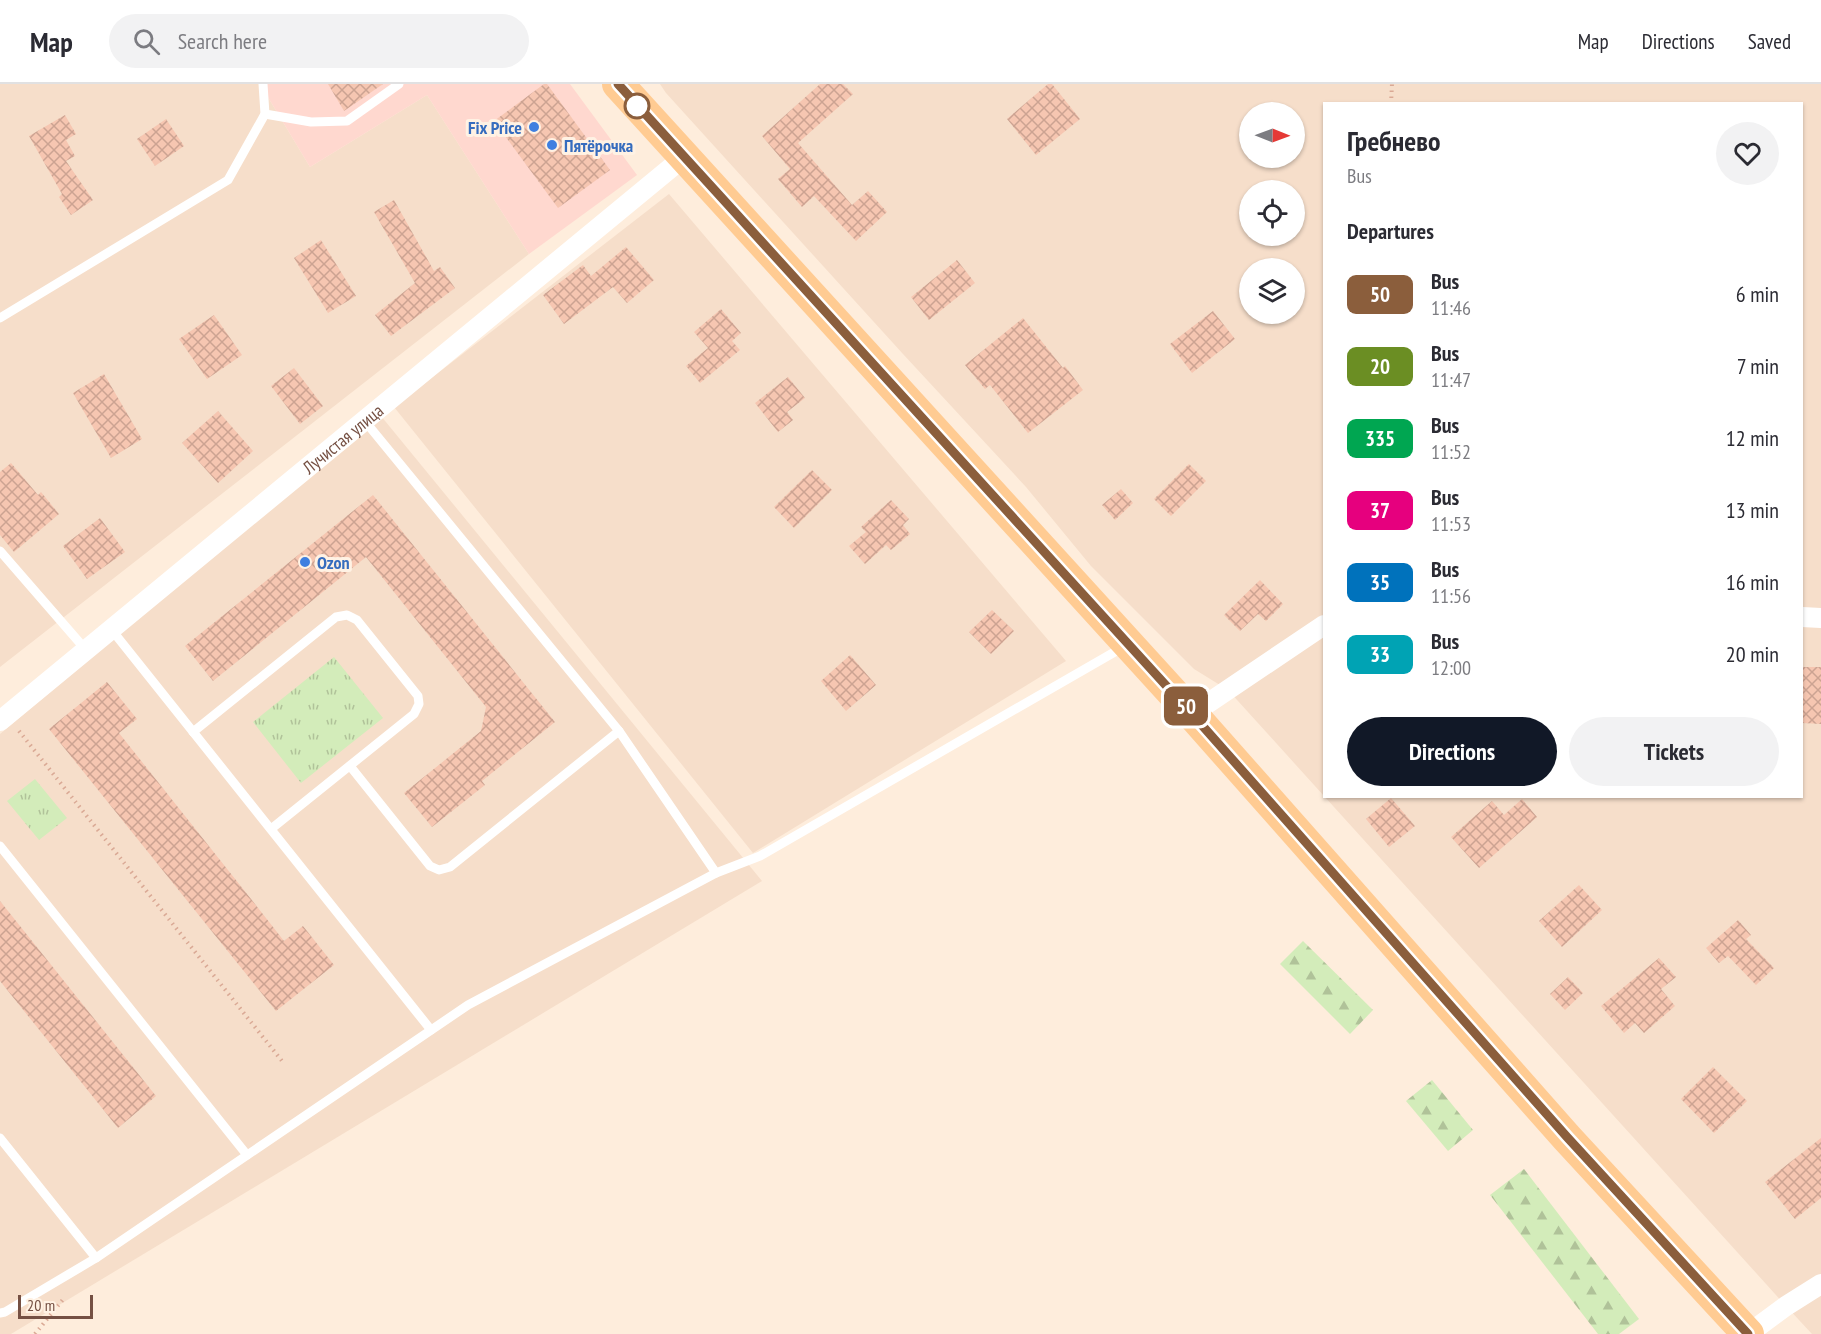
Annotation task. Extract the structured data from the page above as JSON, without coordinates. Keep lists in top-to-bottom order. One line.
{"streets":{"street":["Лучистая улица"]},"places":["Fix Price","Пятёрочка","Ozon"],"lines":["bus line 50"],"scale_bar":"20 m","north":"right","page":{"header":"Map","search":"Search here","nav":["Map","Directions","Saved"],"on_map":"50","heading":[["Гребнево","Bus"],"Departures"],"list":[{"mark":"50","name":"Bus","note":"11:46","value":"6 min"},{"mark":"20","name":"Bus","note":"11:47","value":"7 min"},{"mark":"335","name":"Bus","note":"11:52","value":"12 min"},{"mark":"37","name":"Bus","note":"11:53","value":"13 min"},{"mark":"35","name":"Bus","note":"11:56","value":"16 min"},{"mark":"33","name":"Bus","note":"12:00","value":"20 min"}],"buttons":["Directions","Tickets"],"scale":"20 m"}}
